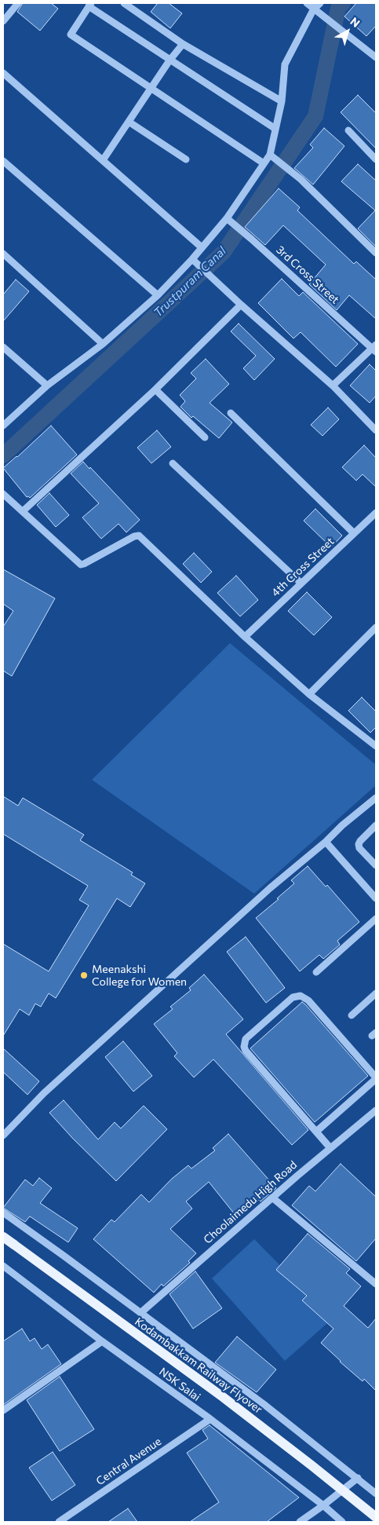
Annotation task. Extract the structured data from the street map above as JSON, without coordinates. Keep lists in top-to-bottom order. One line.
{"streets":{"main road":["Kodambakkam Railway Flyover"],"street":["3rd Cross Street","4th Cross Street","Choolaimedu High Road","NSK Salai","Central Avenue"]},"crossings":[["NSK Salai","Central Avenue"]],"water":["Trustpuram Canal"],"places":["Meenakshi College for Women"],"north":"top right"}
